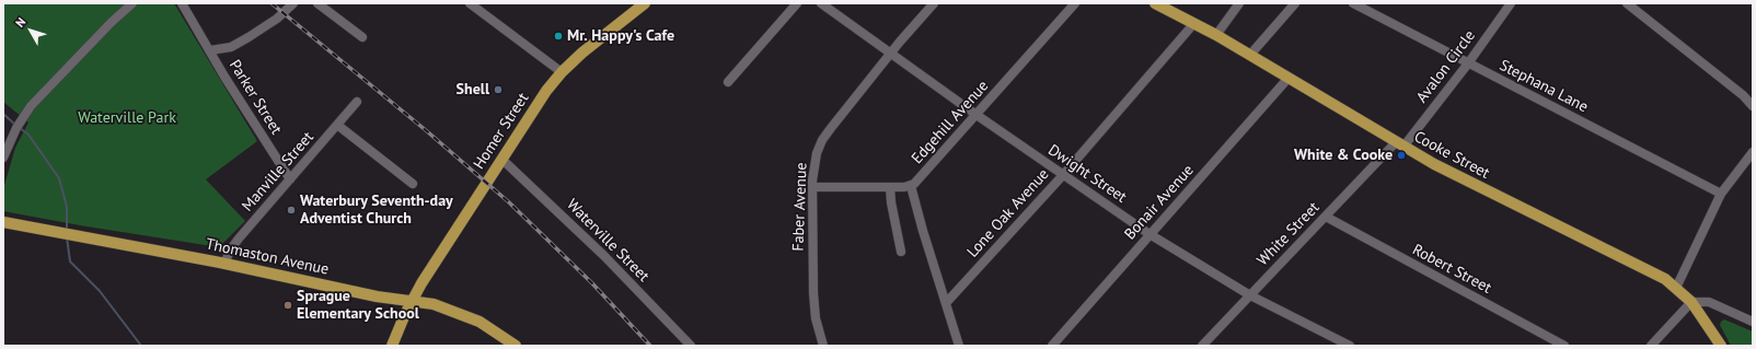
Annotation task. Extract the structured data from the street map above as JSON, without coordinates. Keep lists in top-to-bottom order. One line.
{"streets":{"main road":["Homer Street","Cooke Street","Thomaston Avenue"],"street":["Avalon Circle","Stephana Lane","Parker Street","Edgehill Avenue","Manville Street","Dwight Street","Bonair Avenue","Faber Avenue","Lone Oak Avenue","White Street","Waterville Street","Robert Street"]},"crossings":[["Avalon Circle","Stephana Lane"],["Avalon Circle","Cooke Street"],["Avalon Circle","White Street"],["Parker Street","Manville Street"],["Edgehill Avenue","Dwight Street"],["Edgehill Avenue","Faber Avenue"],["Homer Street","Waterville Street"],["Homer Street","Thomaston Avenue"],["Cooke Street","Bonair Avenue"],["Cooke Street","Lone Oak Avenue"],["Cooke Street","White Street"],["Manville Street","Thomaston Avenue"],["Dwight Street","Bonair Avenue"],["Dwight Street","Faber Avenue"],["Dwight Street","Lone Oak Avenue"],["Dwight Street","White Street"],["White Street","Robert Street"]],"parks":["Waterville Park"],"places":["Mr. Happy's Cafe","Shell","White & Cooke","Waterbury Seventh-day Adventist Church","Sprague Elementary School"],"north":"top left"}
